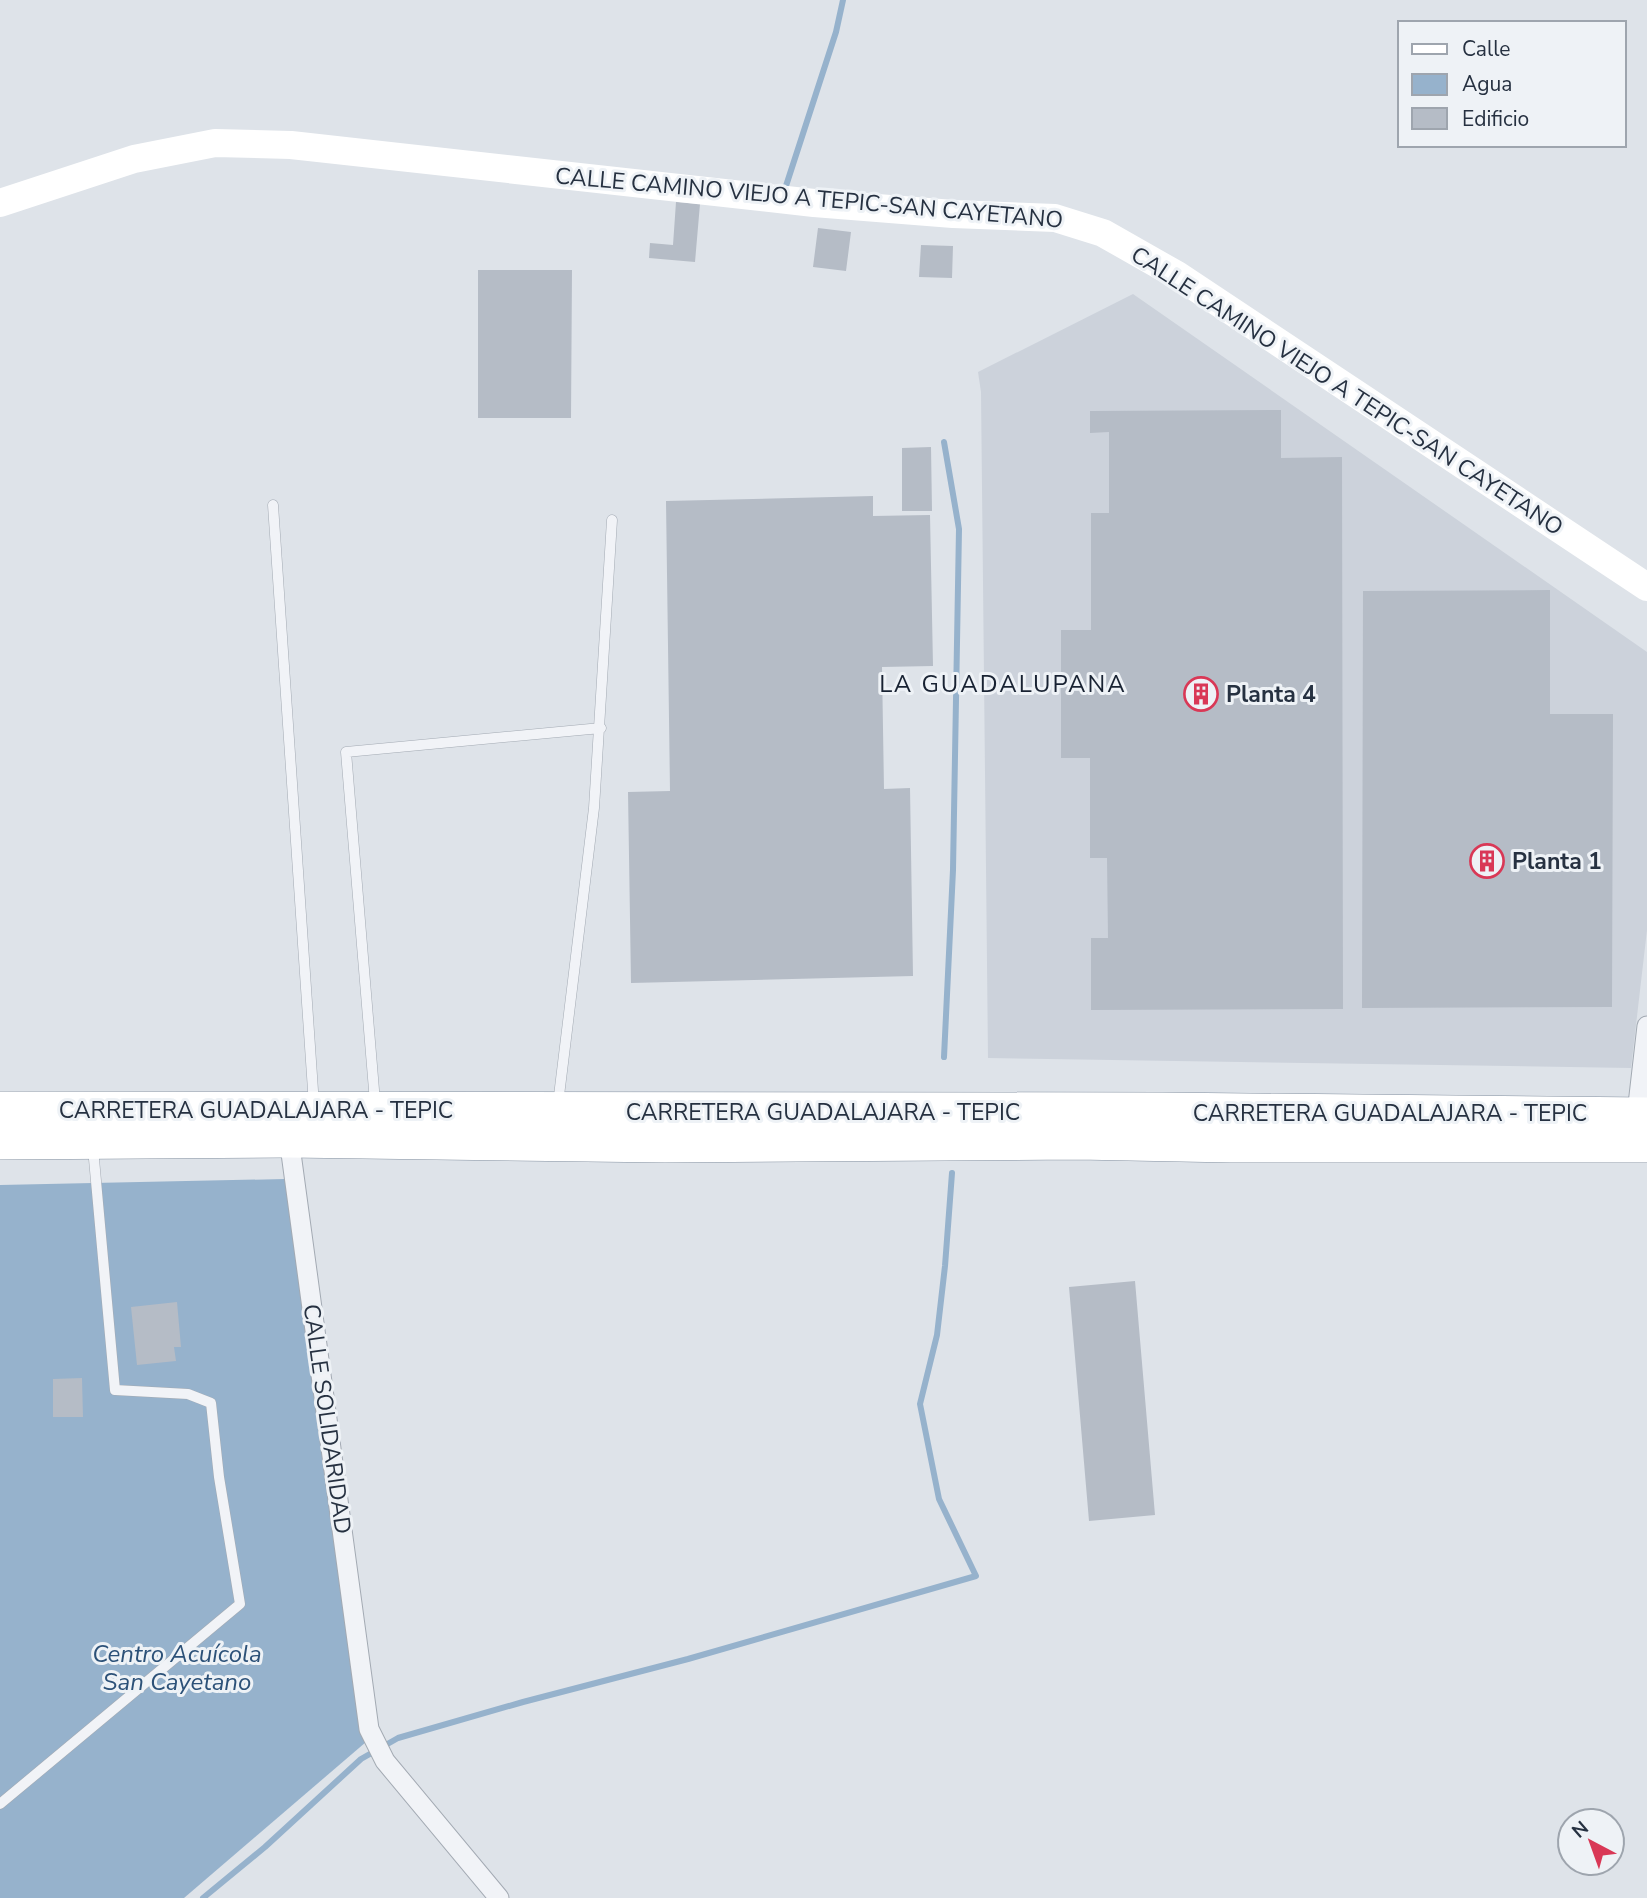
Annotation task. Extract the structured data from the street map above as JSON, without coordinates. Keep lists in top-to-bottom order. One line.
{"streets":{"highway":["CARRETERA GUADALAJARA - TEPIC"],"street":["CALLE CAMINO VIEJO A TEPIC-SAN CAYETANO","CALLE SOLIDARIDAD"]},"crossings":[["CARRETERA GUADALAJARA - TEPIC","CALLE SOLIDARIDAD"]],"districts":["LA GUADALUPANA"],"water":["Centro Acuícola San Cayetano"],"places":{"building":["Planta 4","Planta 1"]},"legend":["Calle","Agua","Edificio"],"north":"top left"}
